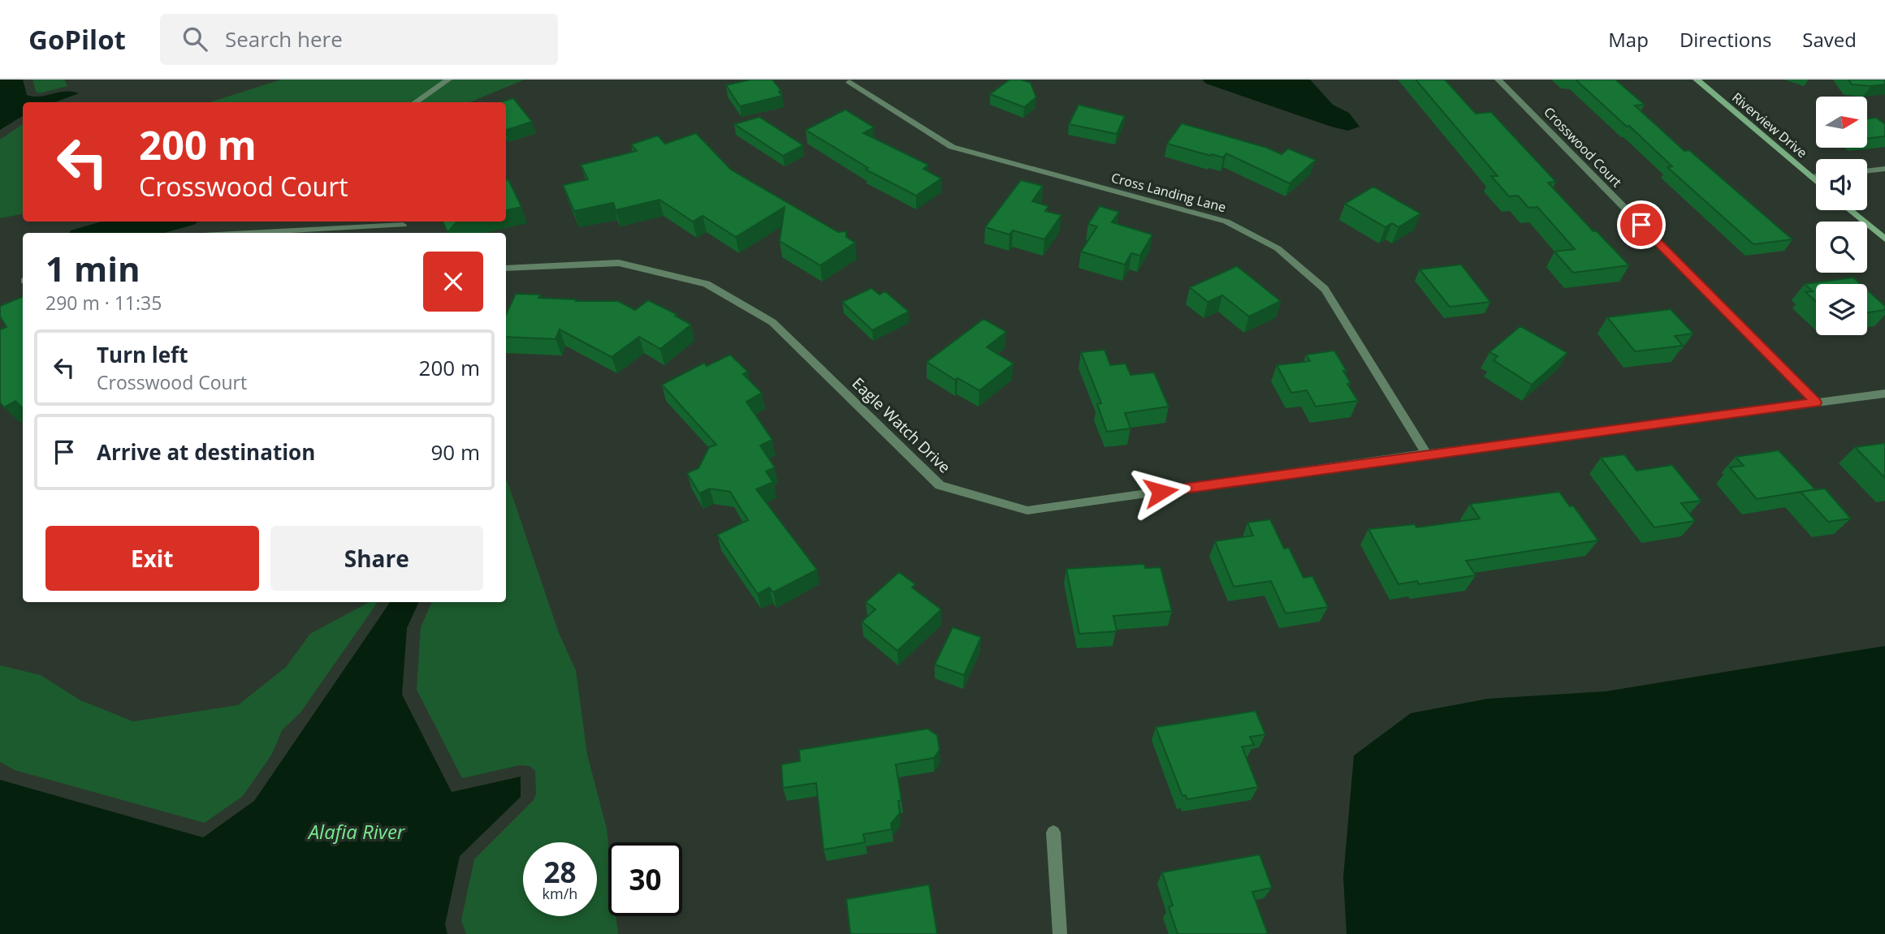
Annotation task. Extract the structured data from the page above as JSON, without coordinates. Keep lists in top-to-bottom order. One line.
{"streets":{"street":["Riverview Drive","Crosswood Court","Cross Landing Lane","Eagle Watch Drive"]},"crossings":[["Crosswood Court","Eagle Watch Drive"],["Cross Landing Lane","Eagle Watch Drive"]],"water":["Alafia River"],"north":"right","page":{"header":"GoPilot","search":"Search here","nav":["Map","Directions","Saved"],"turn":["200 m","Crosswood Court"],"heading":["1 min","290 m · 11:35"],"list":[{"name":"Turn left","note":"Crosswood Court","value":"200 m"},{"name":"Arrive at destination","value":"90 m"}],"buttons":["Exit","Share"],"speed":"28 km/h","limit":"30"}}
